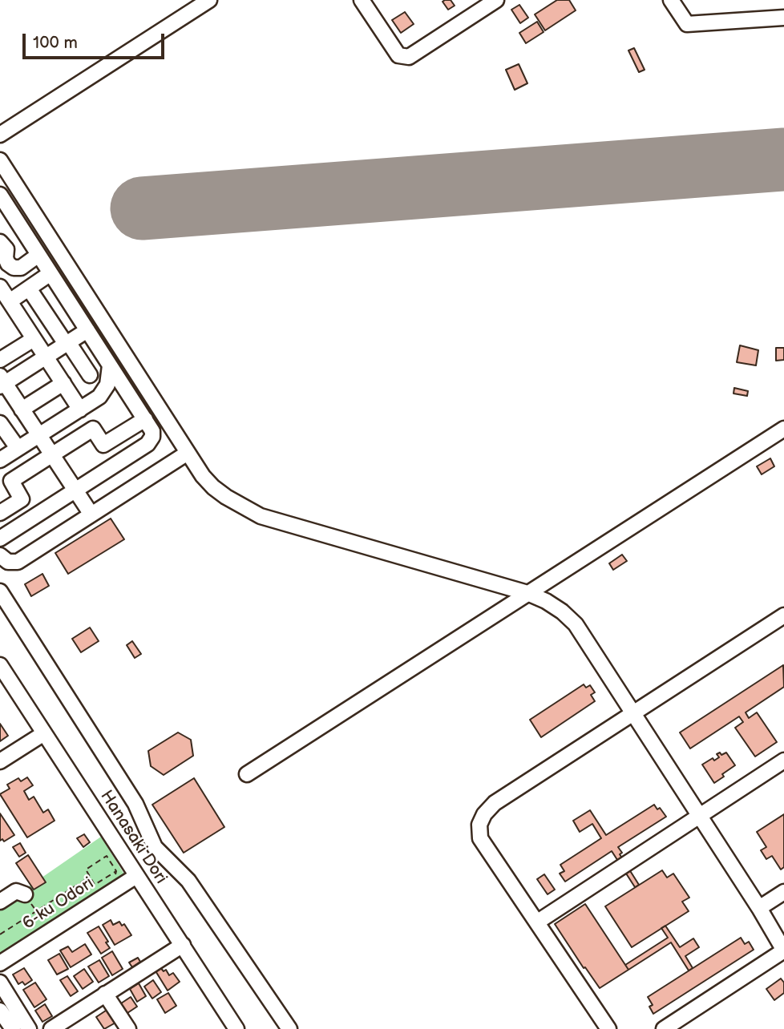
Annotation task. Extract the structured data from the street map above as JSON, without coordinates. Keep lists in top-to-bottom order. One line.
{"streets":{"street":["Hanasaki Dori","6-ku Odori"]},"crossings":[["Hanasaki Dori","6-ku Odori"]],"scale_bar":"100 m"}
